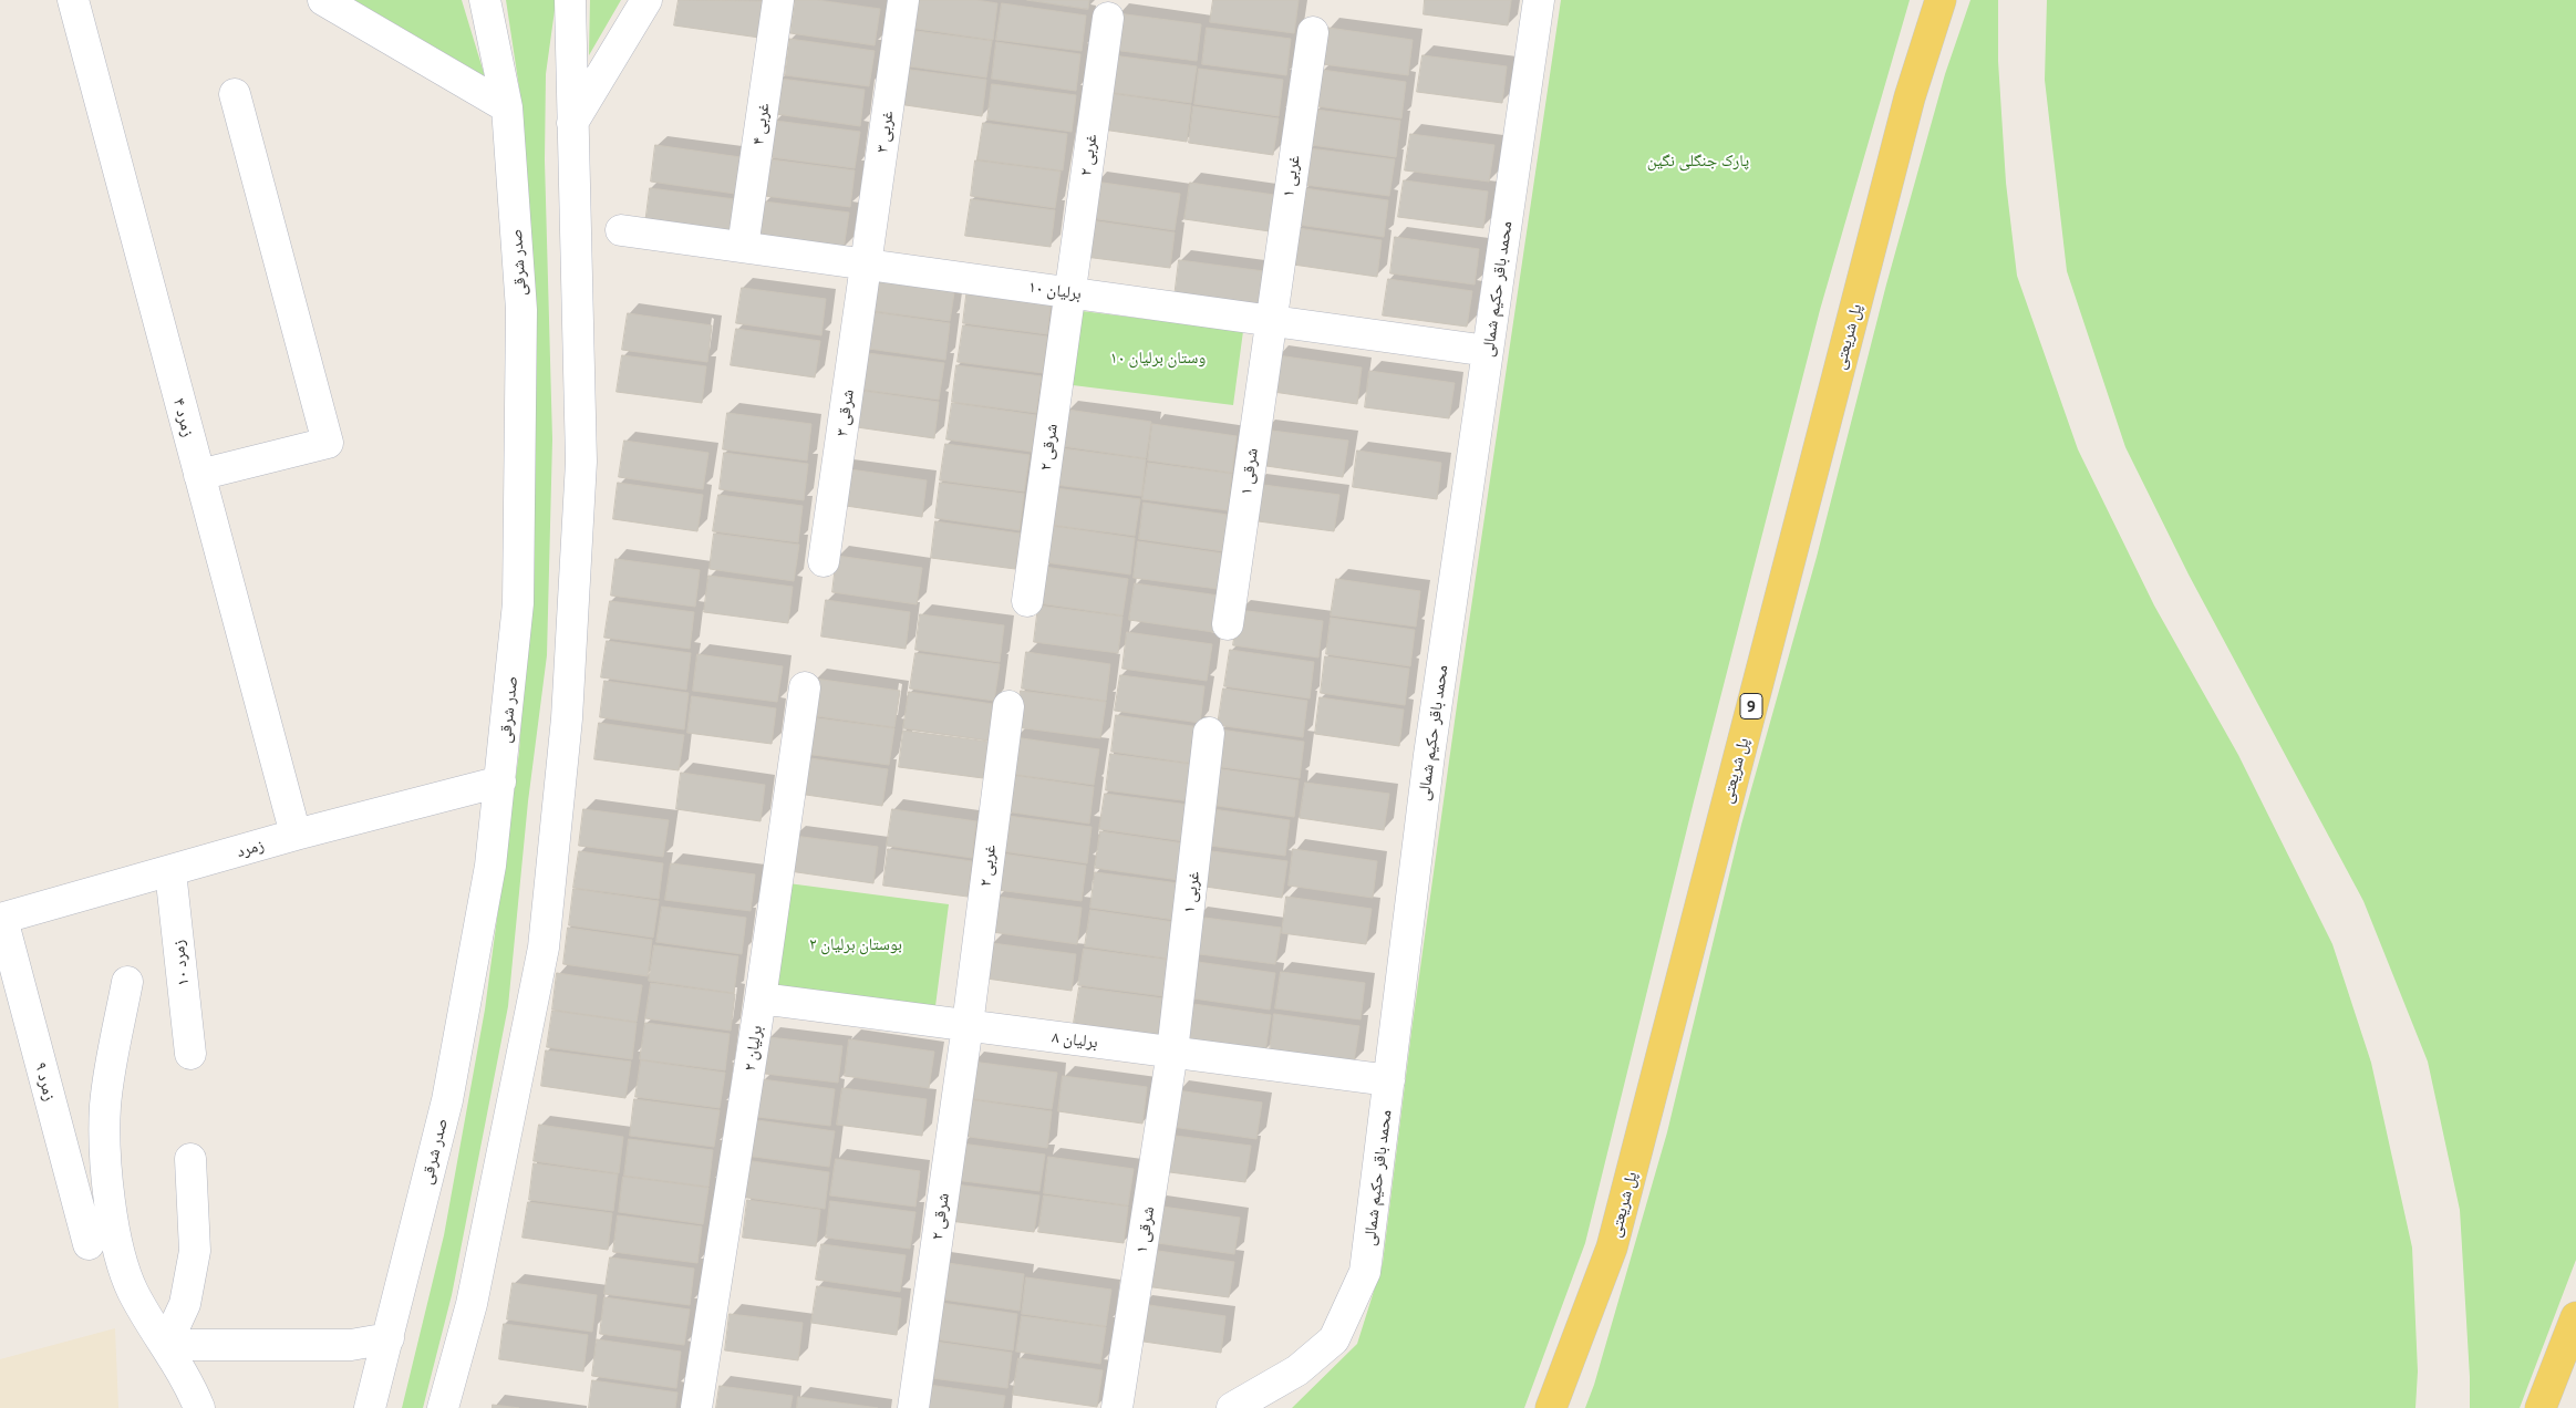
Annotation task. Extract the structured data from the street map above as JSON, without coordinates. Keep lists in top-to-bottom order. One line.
{"streets":{"main road":["پل شریعتی","9"],"street":["۴ غربی","۳ غربی","۲ غربی","۱ غربی","صدر شرقی","محمد باقر حکیم شمالی","برلیان ۱۰","۳ شرقی","زمرد ۴","۲ شرقی","۱ شرقی","زمرد","زمرد ۱۰","برلیان ۸","برلیان ۲","زمرد ۹"]},"crossings":[["۴ غربی","برلیان ۱۰"],["۳ غربی","برلیان ۱۰"],["۳ غربی","۳ شرقی"],["۲ غربی","برلیان ۱۰"],["۲ غربی","۲ شرقی"],["۲ غربی","برلیان ۸"],["۱ غربی","برلیان ۱۰"],["۱ غربی","۱ شرقی"],["۱ غربی","برلیان ۸"],["صدر شرقی","زمرد"],["محمد باقر حکیم شمالی","برلیان ۱۰"],["محمد باقر حکیم شمالی","برلیان ۸"],["برلیان ۱۰","۳ شرقی"],["برلیان ۱۰","۲ شرقی"],["برلیان ۱۰","۱ شرقی"],["زمرد ۴","زمرد"],["۲ شرقی","برلیان ۸"],["۱ شرقی","برلیان ۸"],["زمرد","زمرد ۱۰"],["زمرد","زمرد ۹"],["برلیان ۸","برلیان ۲"]],"parks":["پارک جنگلی نگین","وستان برلیان ۱۰","بوستان برلیان ۲"]}
